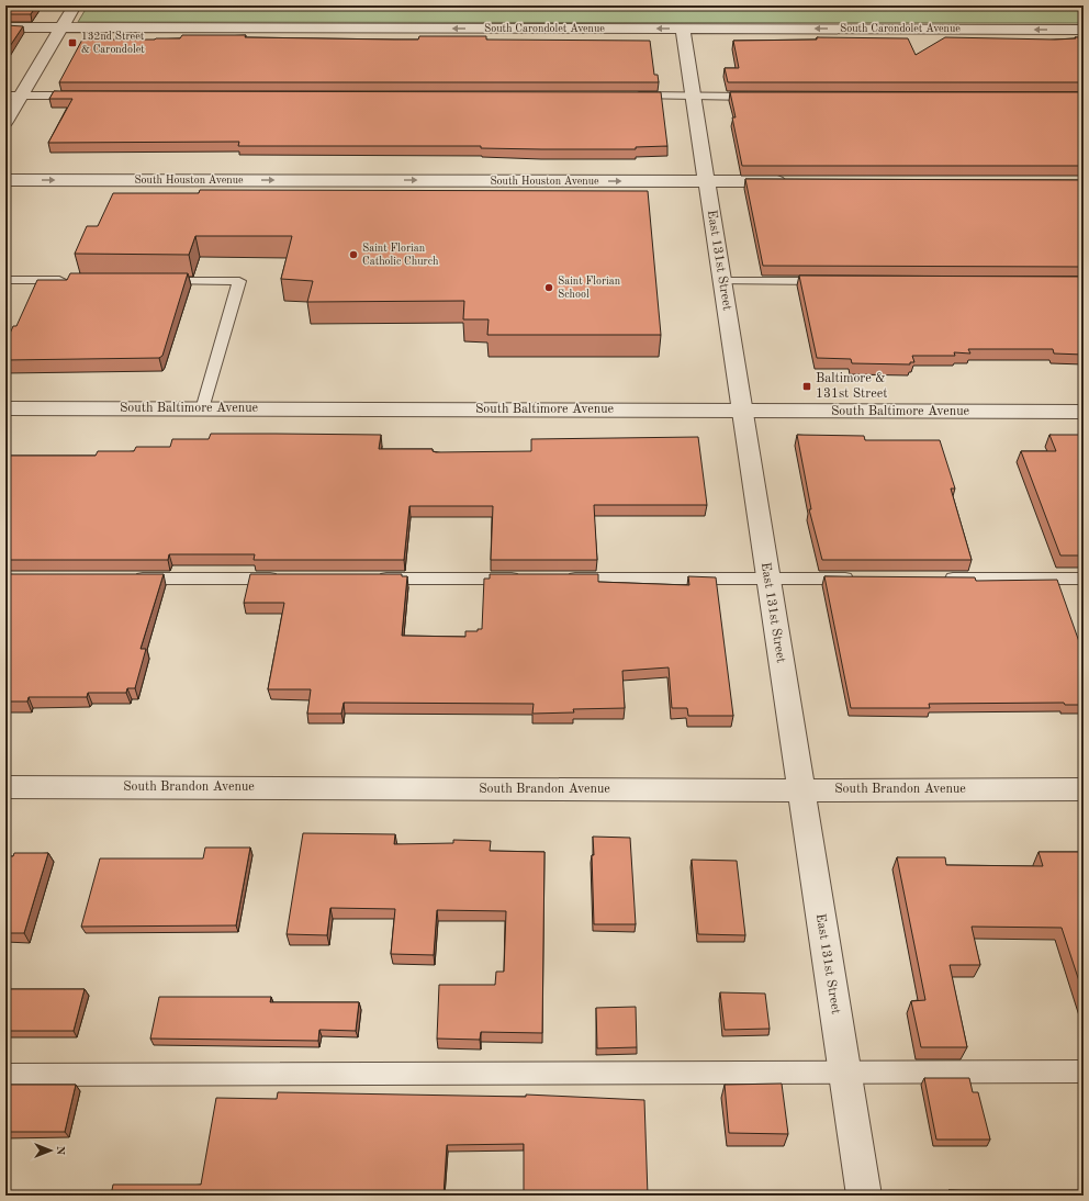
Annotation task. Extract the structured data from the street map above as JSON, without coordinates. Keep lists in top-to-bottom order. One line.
{"streets":{"street":["South Carondolet Avenue","South Houston Avenue","East 131st Street","South Baltimore Avenue","South Brandon Avenue"]},"crossings":[["South Carondolet Avenue","East 131st Street"],["South Houston Avenue","East 131st Street"],["East 131st Street","South Baltimore Avenue"],["East 131st Street","South Brandon Avenue"]],"one_way":["South Carondolet Avenue","South Houston Avenue"],"places":{"transit":["132nd Street & Carondolet","Baltimore & 131st Street"],"other":["Saint Florian Catholic Church","Saint Florian School"]},"north":"right"}
